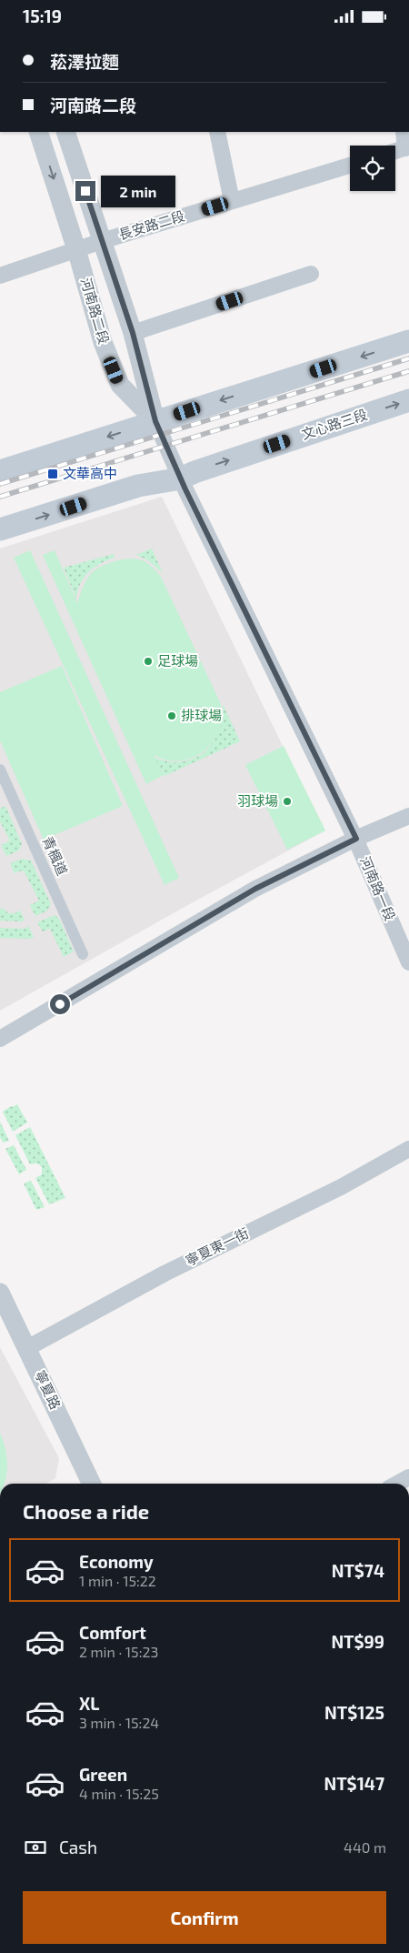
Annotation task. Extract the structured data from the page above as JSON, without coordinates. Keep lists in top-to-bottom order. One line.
{"streets":{"main road":["文心路三段"],"street":["長安路二段","河南路二段","青楓道","河南路一段","寧夏東一街","寧夏路"]},"crossings":[["長安路二段","河南路二段"],["河南路二段","河南路一段"],["文心路三段","河南路一段"],["寧夏東一街","寧夏路"]],"places":{"transit":["文華高中"],"other":["足球場","排球場","羽球場"]},"page":{"status":"15:19","banner":["菘澤拉麵","河南路二段"],"bubble":"2 min","heading":"Choose a ride","list":[{"name":"Economy","note":"1 min · 15:22","value":"NT$74"},{"name":"Comfort","note":"2 min · 15:23","value":"NT$99"},{"name":"XL","note":"3 min · 15:24","value":"NT$125"},{"name":"Green","note":"4 min · 15:25","value":"NT$147"}],"pay":["Cash","440 m"],"buttons":"Confirm"}}
